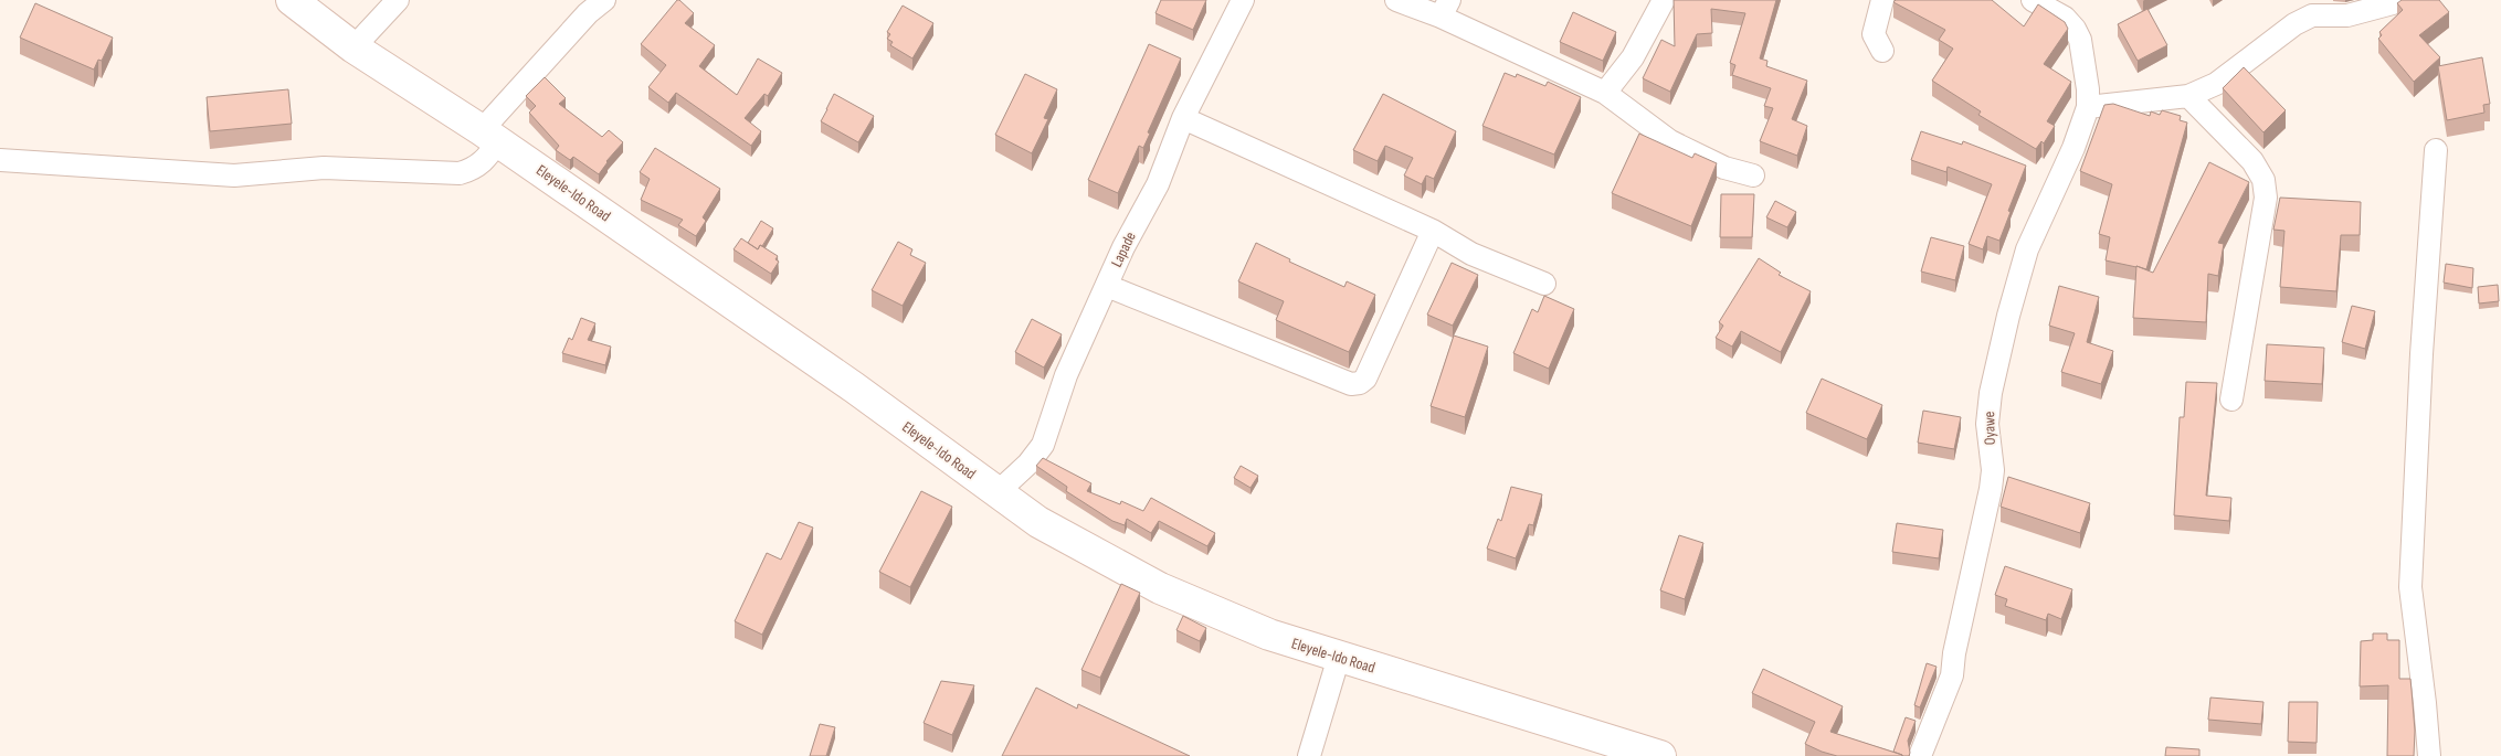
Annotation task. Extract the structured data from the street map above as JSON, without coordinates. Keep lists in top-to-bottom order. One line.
{"streets":{"main road":["Eleyele-Ido Road"],"street":["Lapade","Oyawe"]},"crossings":[["Eleyele-Ido Road","Lapade"]]}
